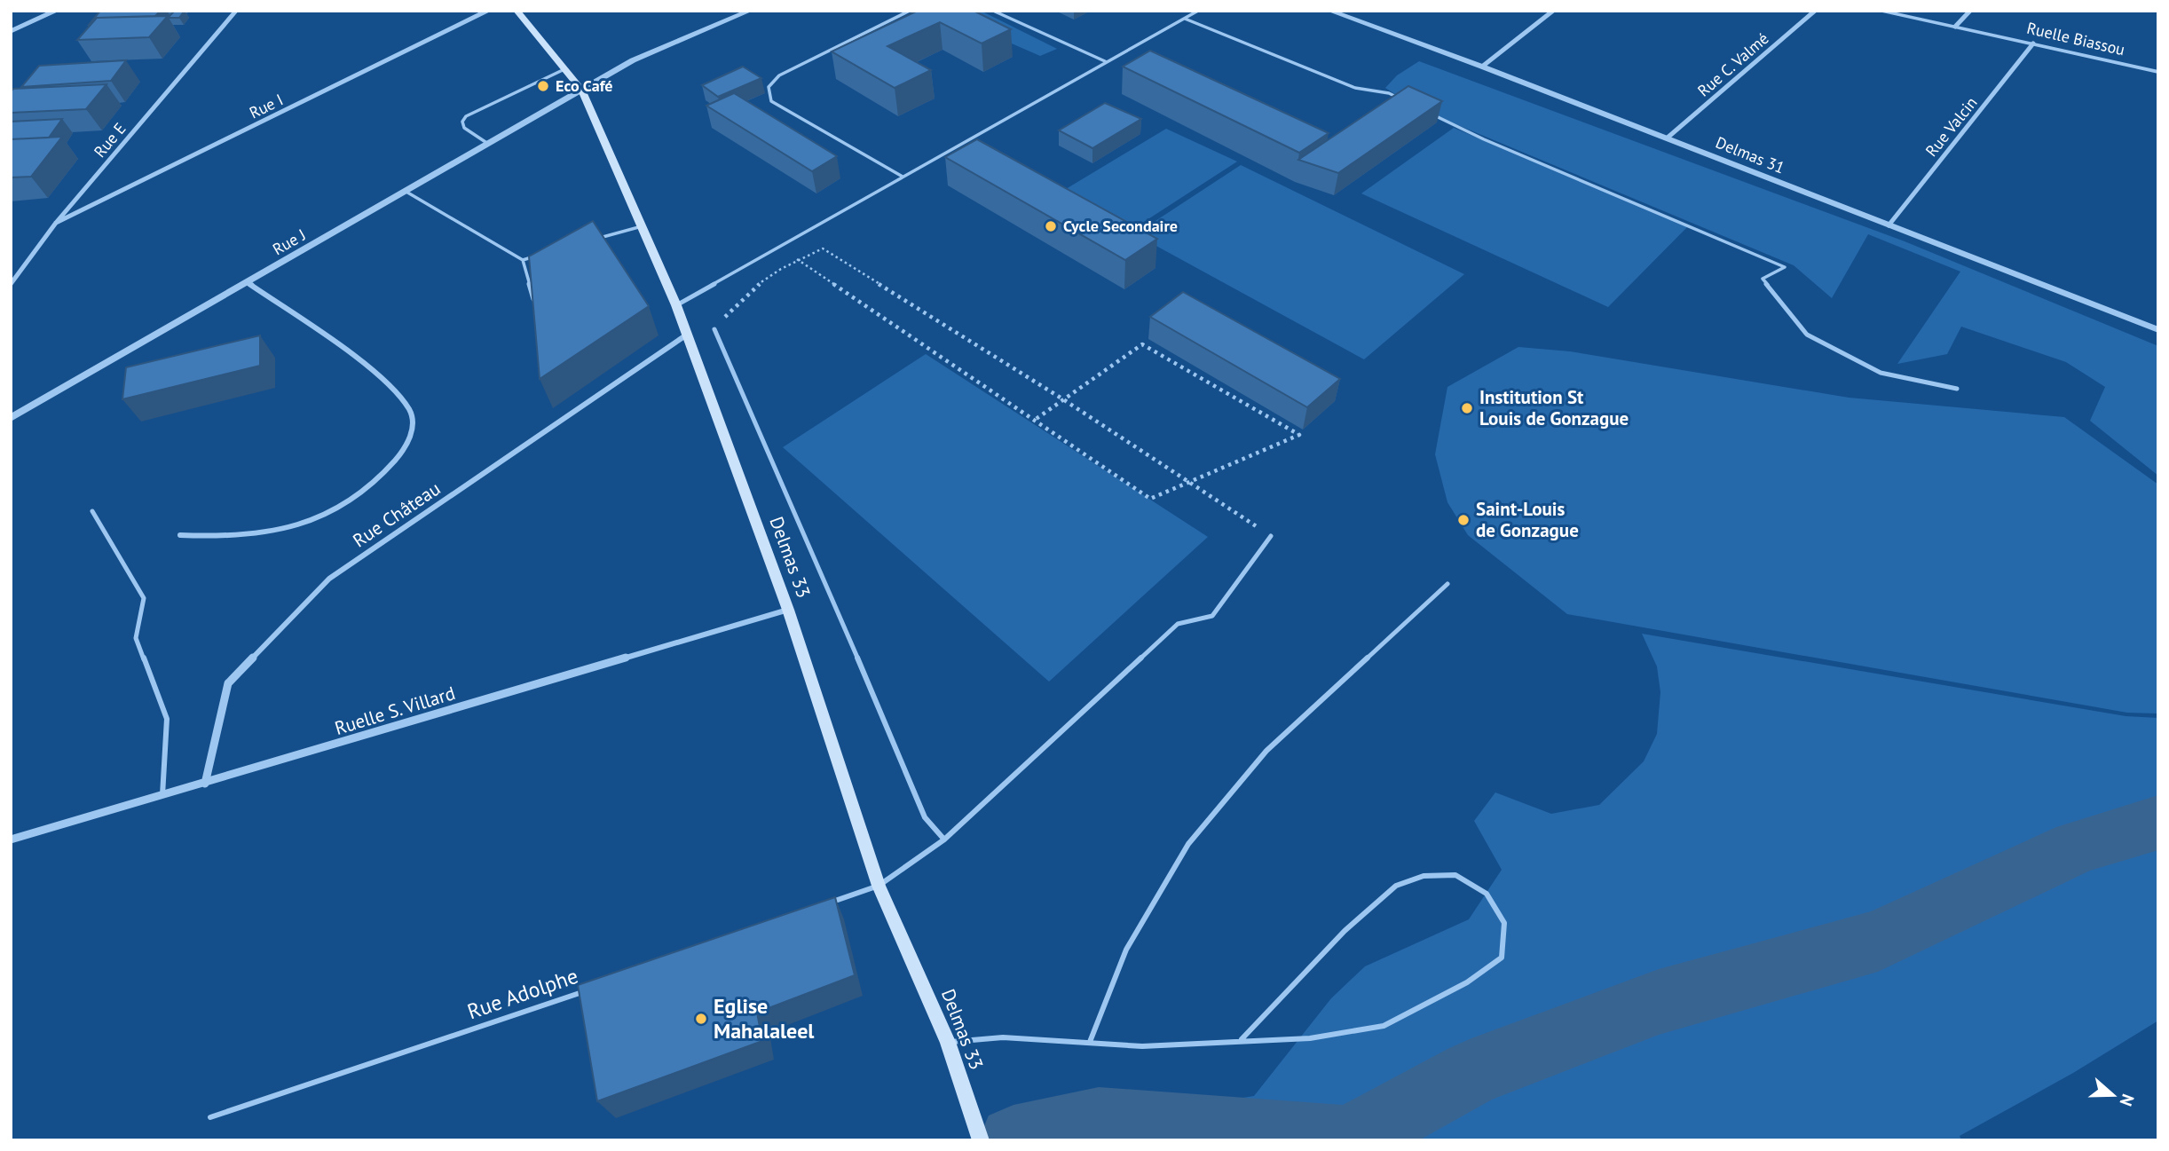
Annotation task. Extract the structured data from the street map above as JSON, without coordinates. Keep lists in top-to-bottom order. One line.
{"streets":{"main road":["Delmas 33"],"street":["Ruelle Biassou","Rue C. Valmé","Rue I","Rue Valcin","Rue E","Delmas 31","Rue J","Rue Château","Ruelle S. Villard"],"lane":["Rue Adolphe"]},"crossings":[["Ruelle Biassou","Rue Valcin"],["Rue C. Valmé","Delmas 31"],["Rue I","Rue E"],["Rue Valcin","Delmas 31"],["Rue J","Delmas 33"],["Rue Château","Delmas 33"],["Rue Château","Ruelle S. Villard"],["Delmas 33","Ruelle S. Villard"]],"places":["Eco Café","Cycle Secondaire","Institution St Louis de Gonzague","Saint-Louis de Gonzague","Eglise Mahalaleel"],"north":"right"}
